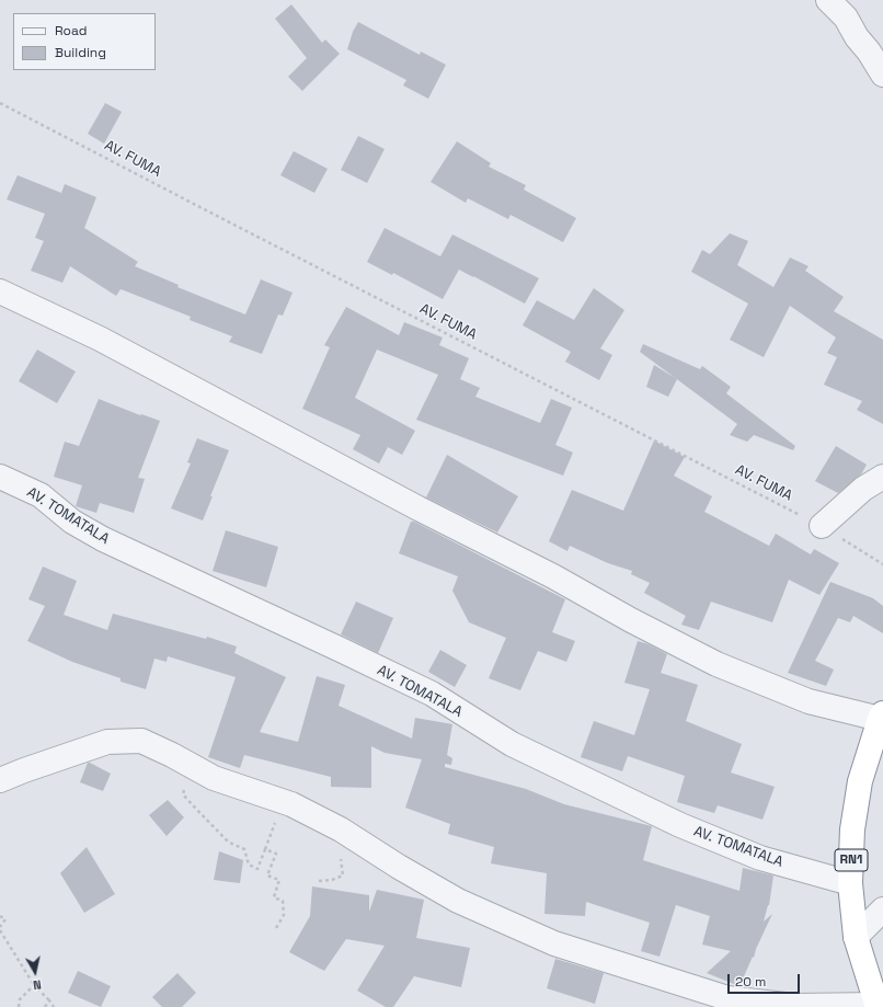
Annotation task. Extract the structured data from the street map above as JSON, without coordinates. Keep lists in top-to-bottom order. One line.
{"streets":{"highway":["RN1"],"street":["AV. TOMATALA"],"path":["AV. FUMA"]},"crossings":[["AV. TOMATALA","RN1"]],"legend":["Road","Building"],"scale_bar":"20 m","north":"bottom"}
